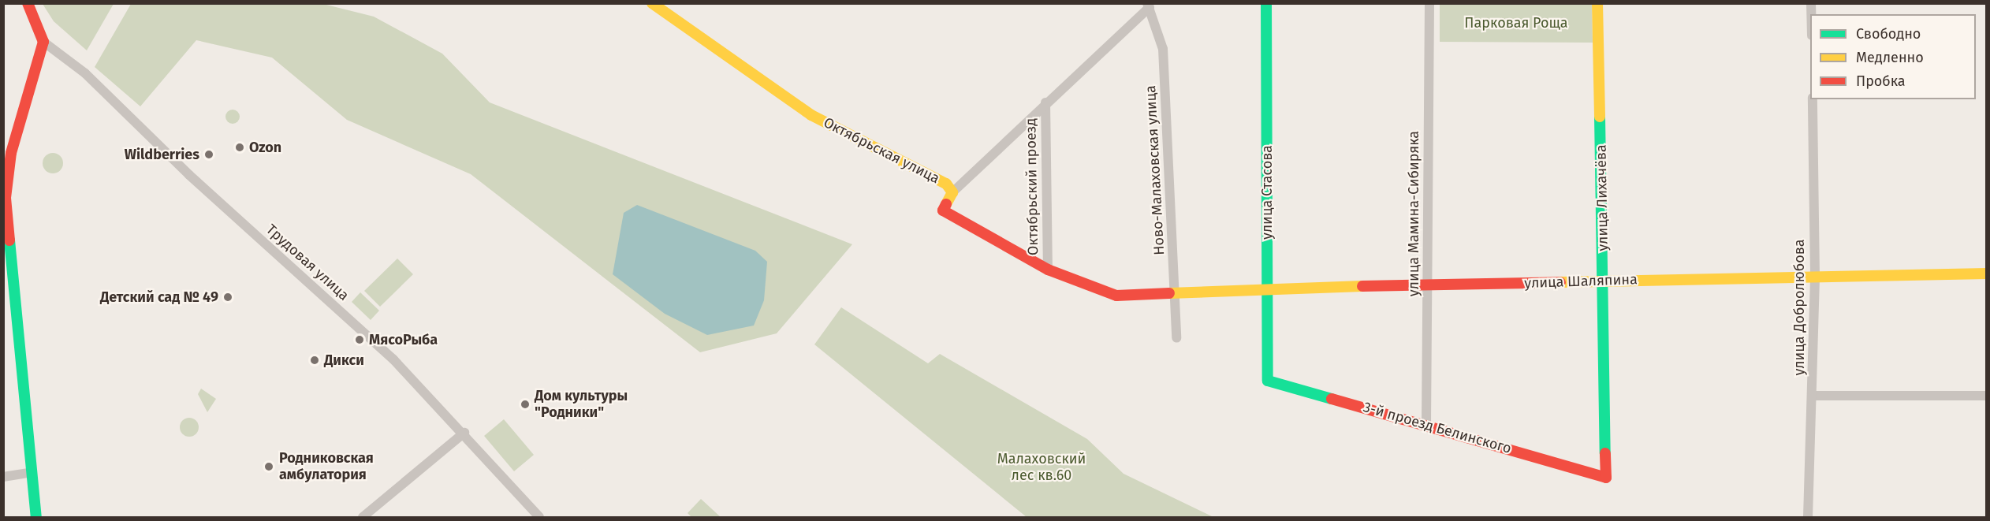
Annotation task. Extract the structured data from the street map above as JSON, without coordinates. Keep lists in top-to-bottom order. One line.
{"streets":{"street":["Октябрьская улица","Ново-Малаховская улица","Октябрьский проезд","улица Стасова","улица Лихачёва","улица Мамина-Сибиряка","Трудовая улица","улица Шаляпина","улица Добролюбова","3-й проезд Белинского"]},"crossings":[["Октябрьская улица","Ново-Малаховская улица"],["Октябрьская улица","Октябрьский проезд"],["Октябрьская улица","улица Шаляпина"],["Ново-Малаховская улица","Октябрьский проезд"],["Ново-Малаховская улица","улица Шаляпина"],["улица Стасова","улица Шаляпина"],["улица Стасова","3-й проезд Белинского"],["улица Лихачёва","улица Шаляпина"],["улица Лихачёва","3-й проезд Белинского"],["улица Мамина-Сибиряка","улица Шаляпина"],["улица Мамина-Сибиряка","3-й проезд Белинского"],["улица Шаляпина","улица Добролюбова"]],"parks":["Парковая Роща","Малаховский лес кв.60"],"places":["Ozon","Wildberries","Детский сад № 49","МясоРыба","Дикси","Дом культуры \"Родники\"","Родниковская амбулатория"],"legend":["Свободно","Медленно","Пробка"]}
